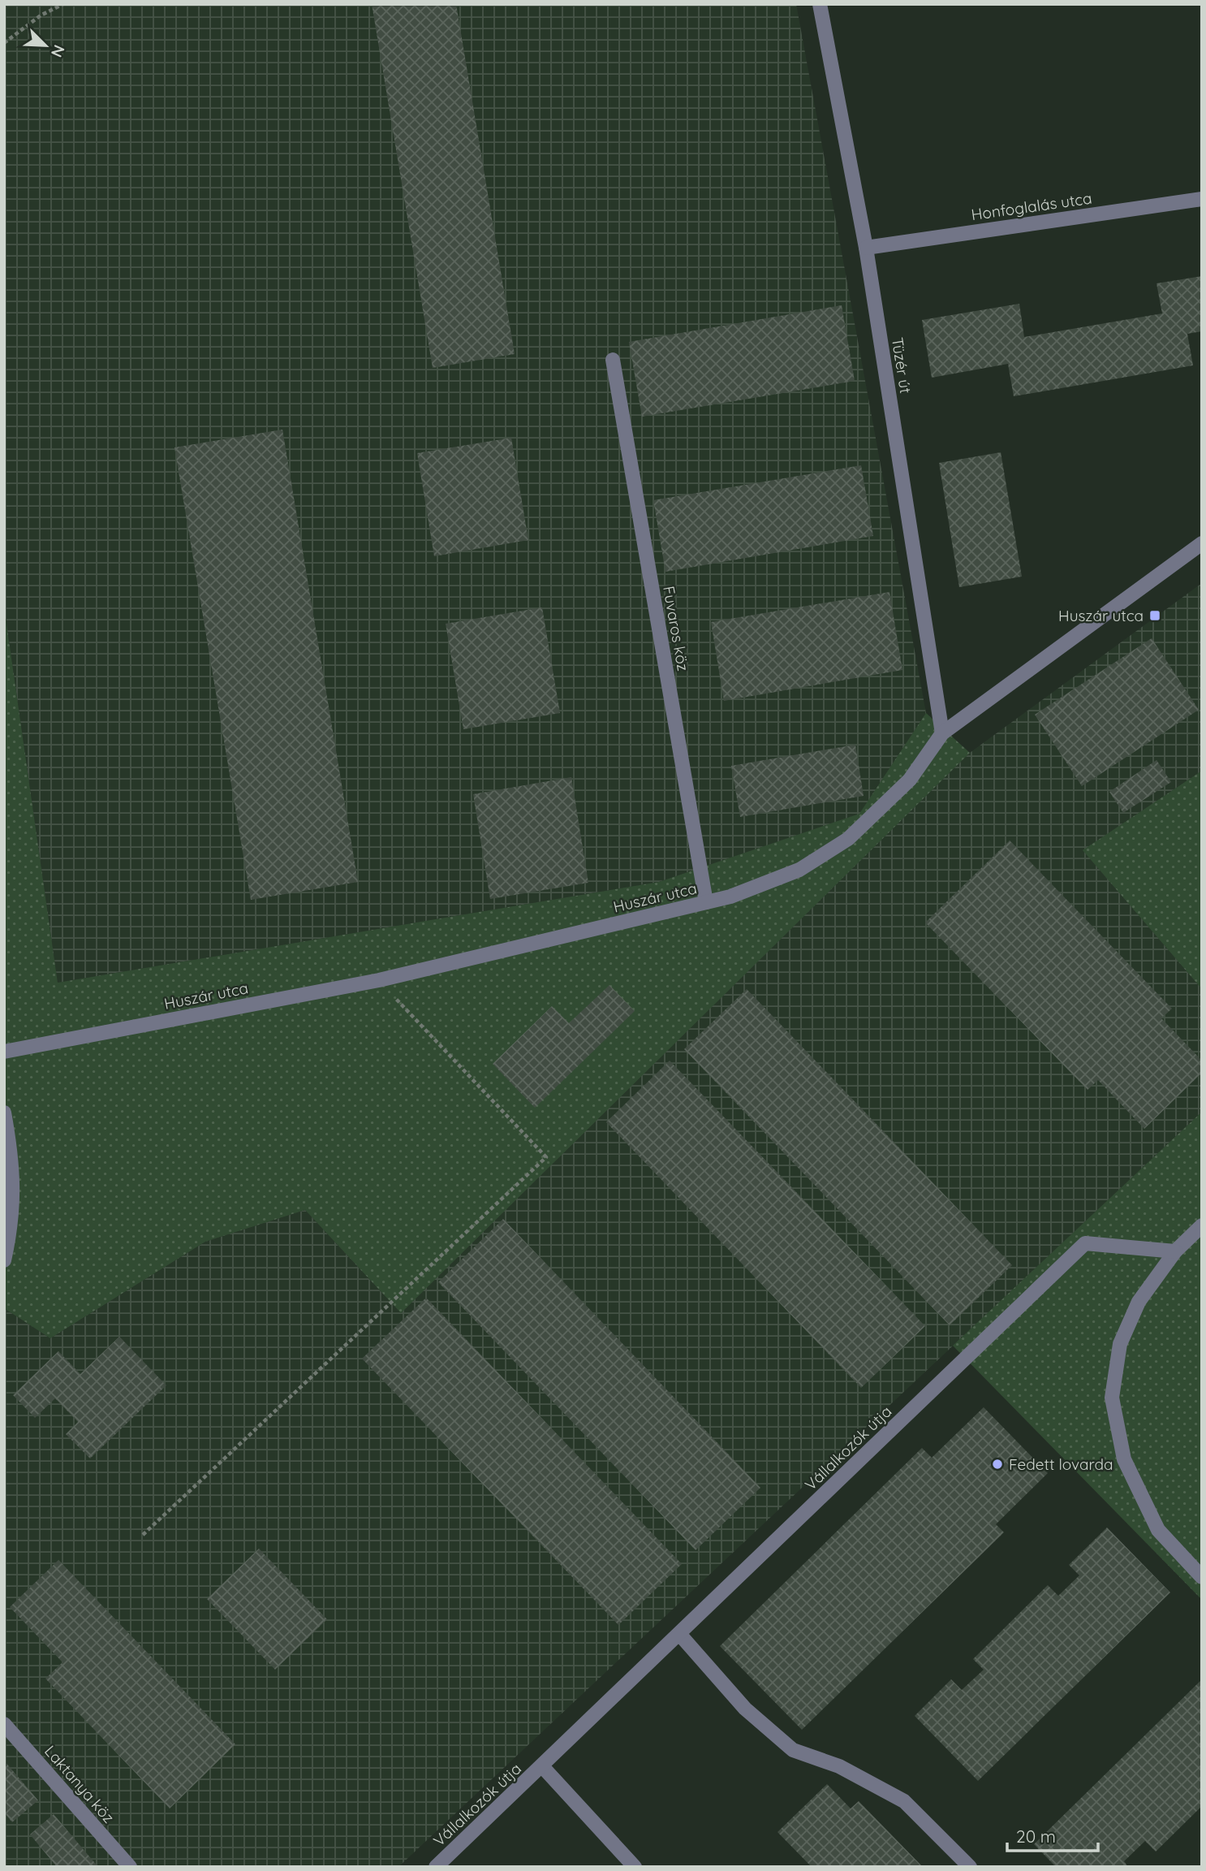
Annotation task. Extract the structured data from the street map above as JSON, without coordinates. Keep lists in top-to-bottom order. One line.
{"streets":{"street":["Honfoglalás utca","Tüzér út","Fuvaros köz","Huszár utca","Vállalkozók útja","Laktanya köz"]},"crossings":[["Honfoglalás utca","Tüzér út"],["Tüzér út","Huszár utca"],["Fuvaros köz","Huszár utca"]],"places":{"transit":["Huszár utca"],"other":["Fedett lovarda"]},"scale_bar":"20 m","north":"bottom right"}
